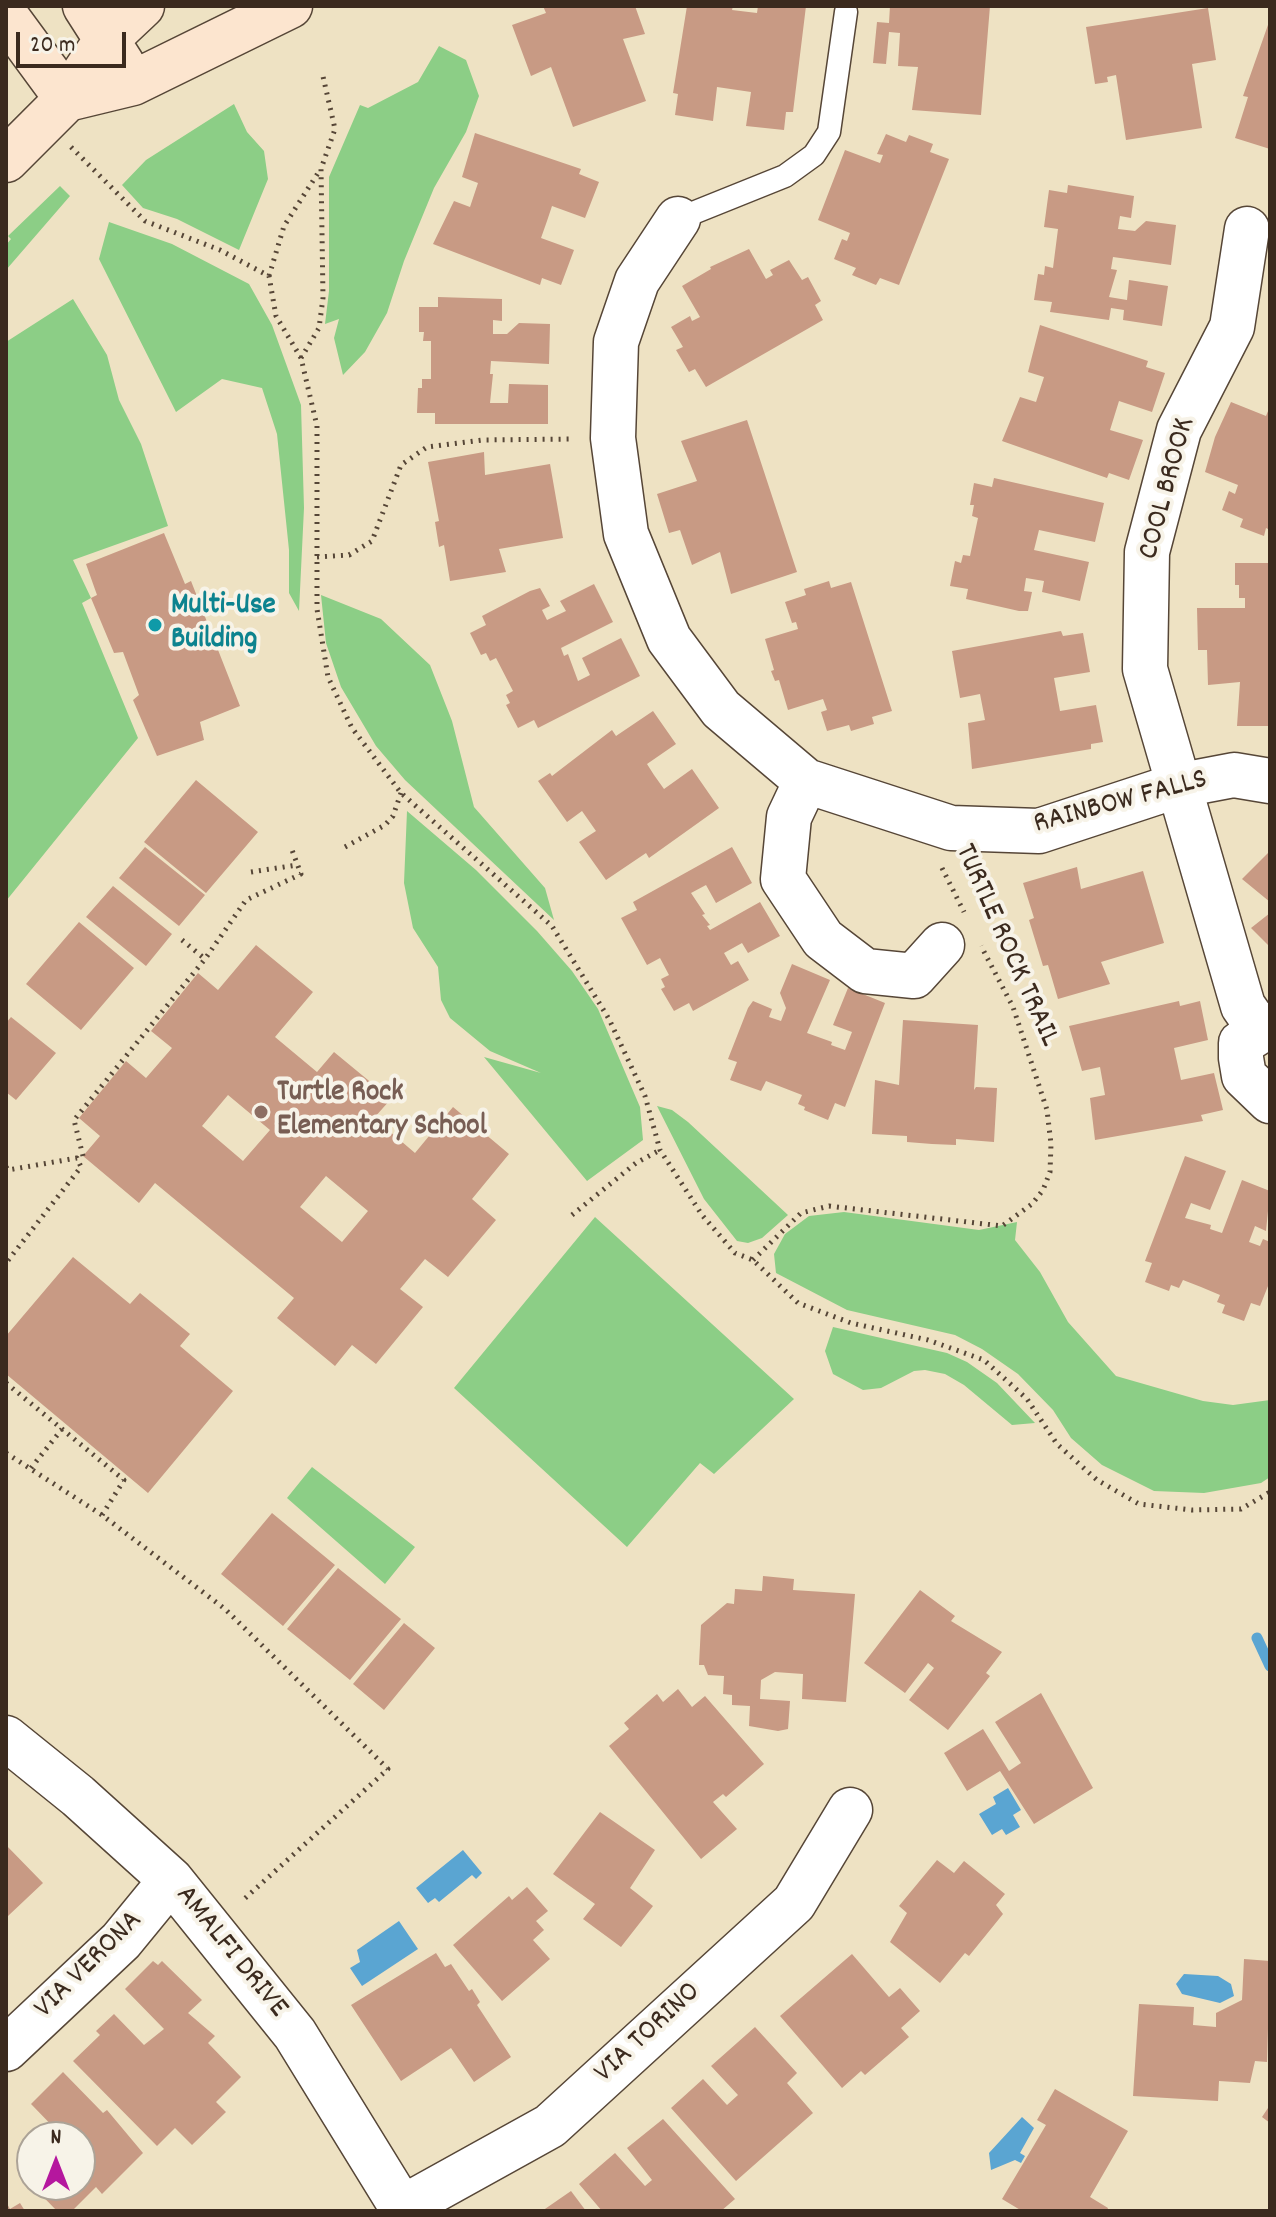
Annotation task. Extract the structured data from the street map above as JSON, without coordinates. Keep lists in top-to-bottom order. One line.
{"streets":{"street":["COOL BROOK","RAINBOW FALLS","AMALFI DRIVE","VIA VERONA","VIA TORINO"],"path":["TURTLE ROCK TRAIL"]},"crossings":[["COOL BROOK","RAINBOW FALLS"],["RAINBOW FALLS","TURTLE ROCK TRAIL"],["AMALFI DRIVE","VIA VERONA"],["AMALFI DRIVE","VIA TORINO"]],"places":["Multi-Use Building","Turtle Rock Elementary School"],"scale_bar":"20 m","north":"top"}
